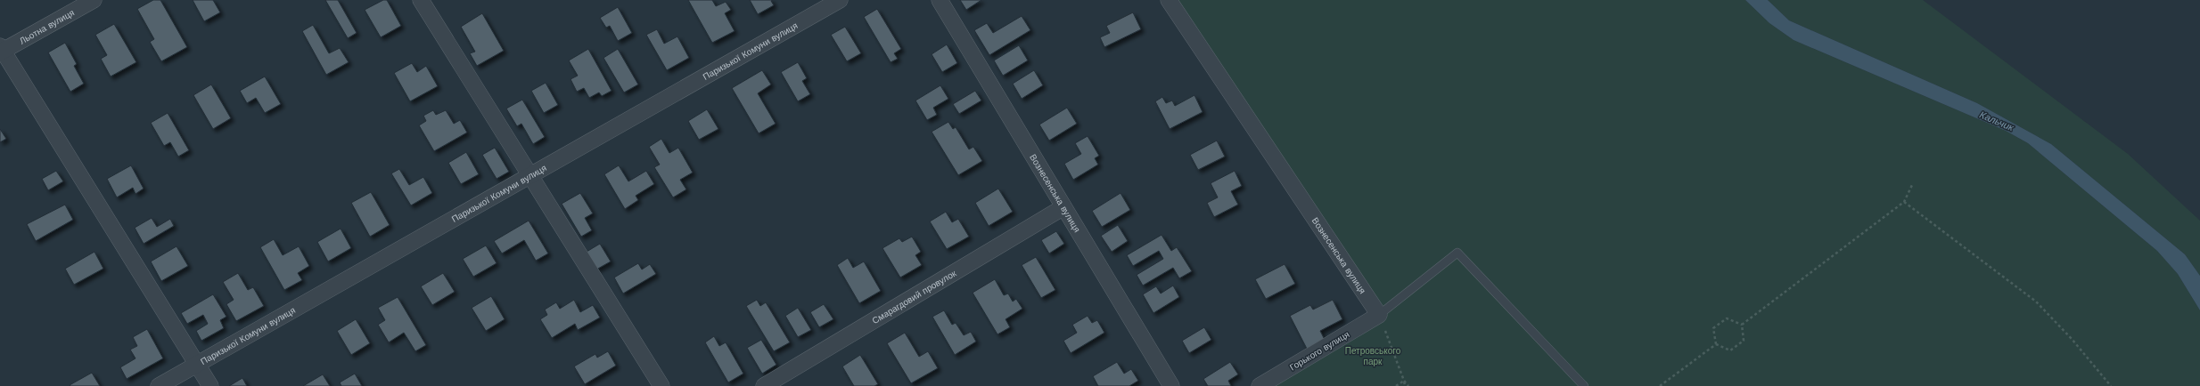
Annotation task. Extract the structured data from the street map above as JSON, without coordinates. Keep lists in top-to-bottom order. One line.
{"streets":{"street":["Льотна вулиця","Паризької Комуни вулиця","Вознесенська вулиця","Смарагдовий провулок","Горького вулиця"]},"crossings":[["Вознесенська вулиця","Смарагдовий провулок"],["Вознесенська вулиця","Горького вулиця"]],"water":["Кальчик"],"parks":["Петровського парк"]}
